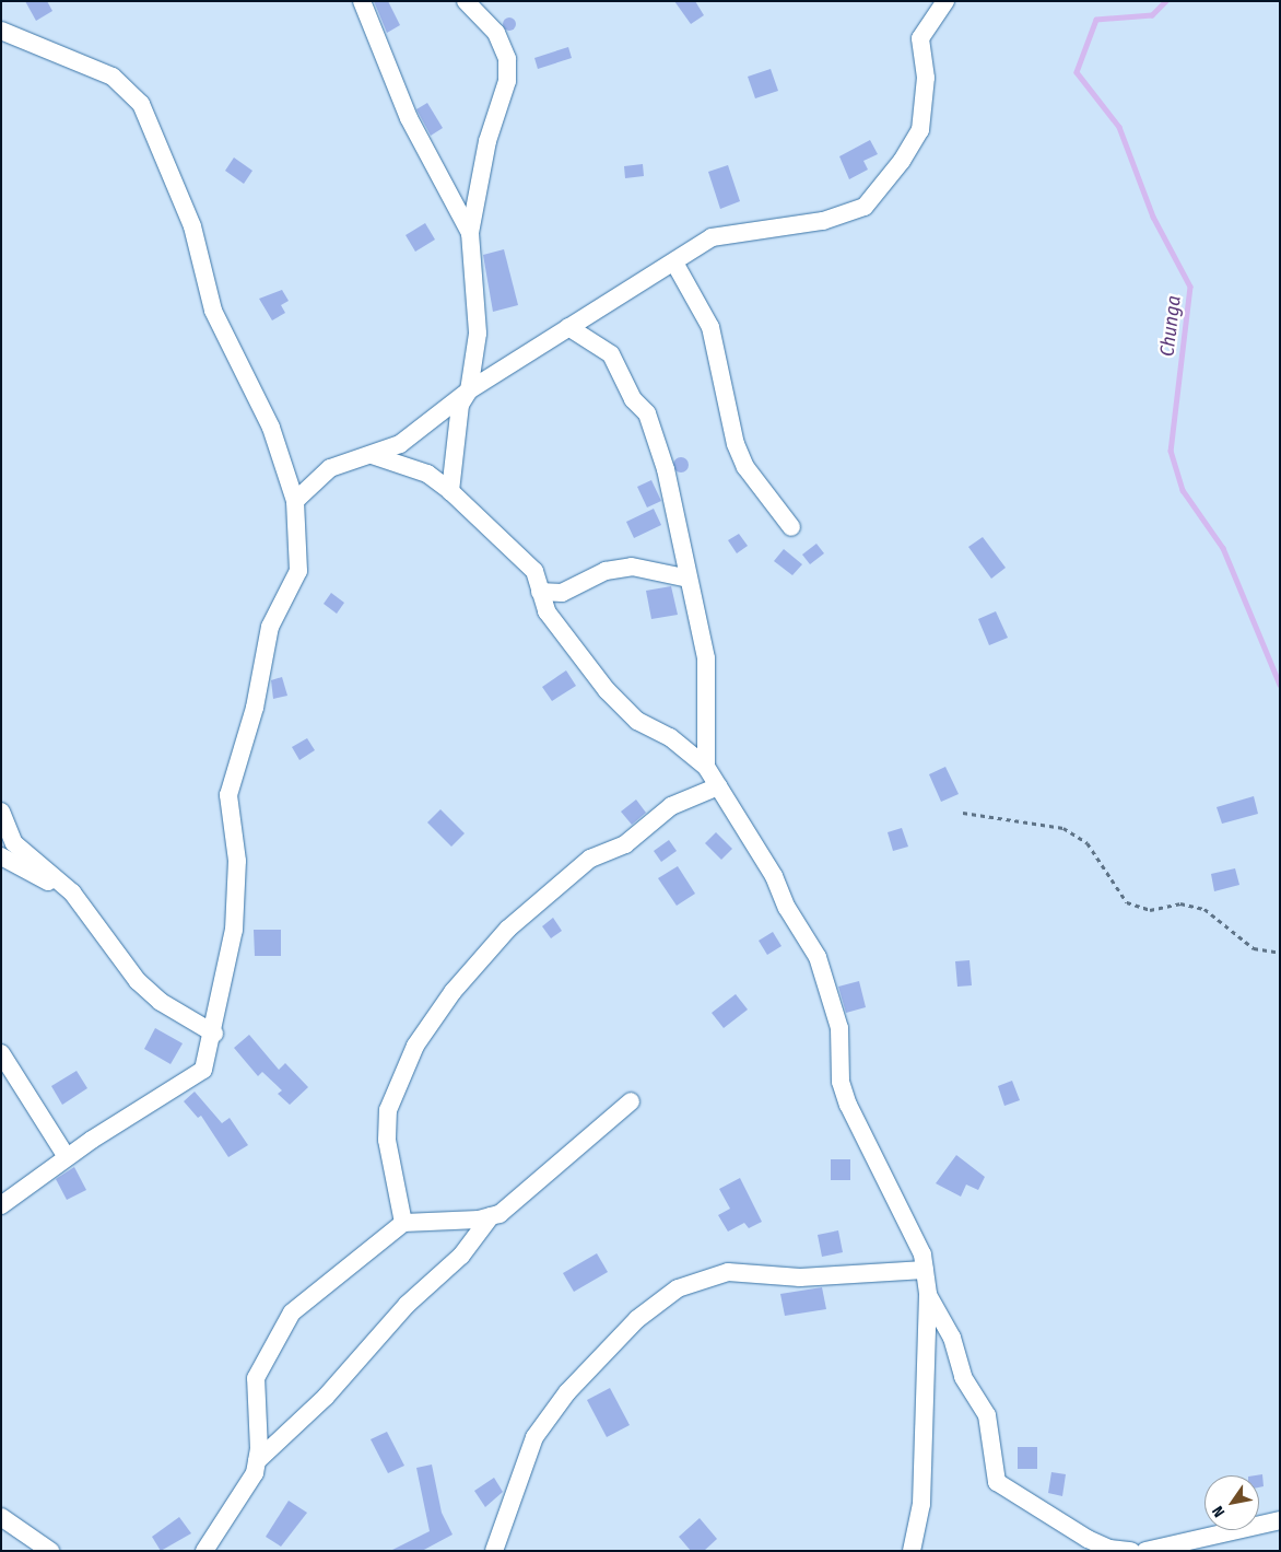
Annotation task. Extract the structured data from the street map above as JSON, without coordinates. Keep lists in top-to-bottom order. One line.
{"water":["Chunga"],"north":"bottom left"}
